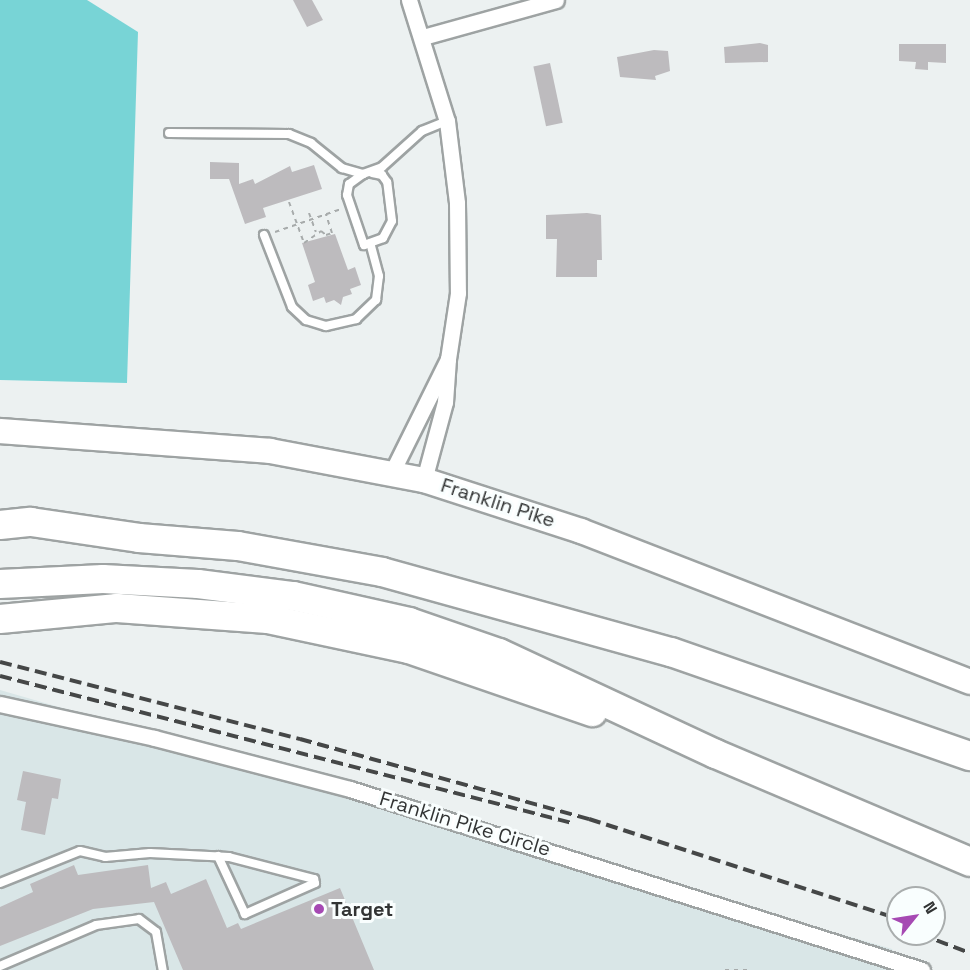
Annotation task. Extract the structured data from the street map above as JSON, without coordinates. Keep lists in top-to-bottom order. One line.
{"streets":{"main road":["Franklin Pike"],"street":["Franklin Pike Circle"]},"places":["Target"],"north":"top right"}
